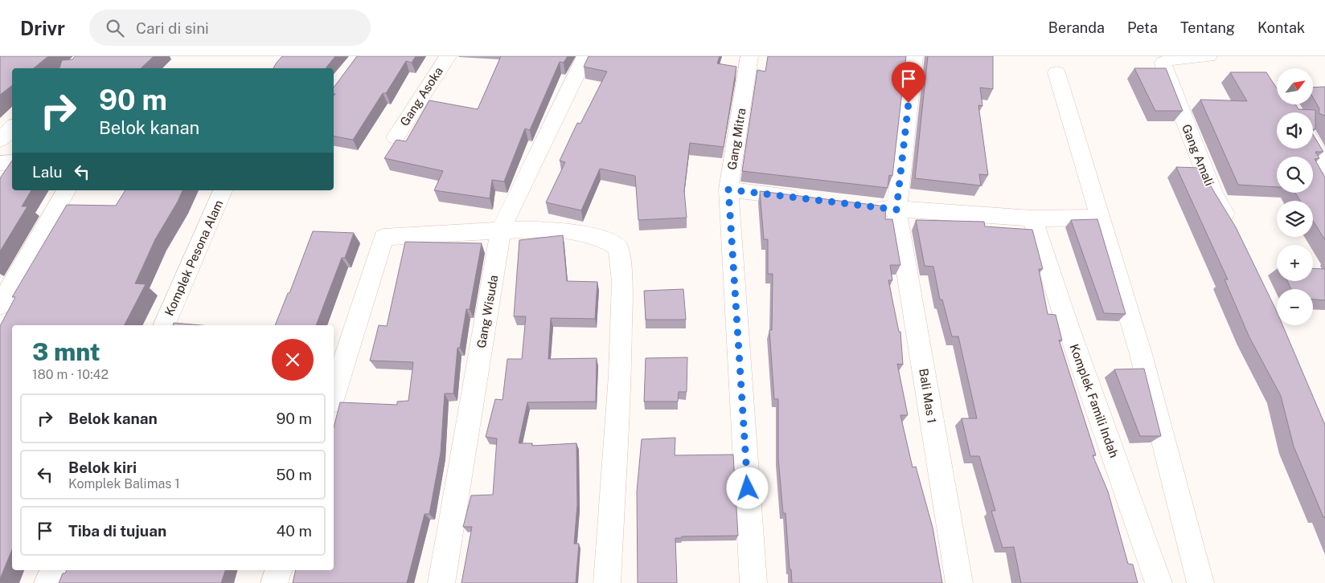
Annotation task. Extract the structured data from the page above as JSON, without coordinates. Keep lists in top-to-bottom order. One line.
{"streets":{"street":["Gang Asoka","Gang Mitra","Gang Amali","Komplek Pesona Alam","Gang Wisuda","Bali Mas 1","Komplek Famili Indah"]},"north":"top right","page":{"header":"Drivr","search":"Cari di sini","nav":["Beranda","Peta","Tentang","Kontak"],"map_buttons":["+","−"],"turn":["90 m","Belok kanan"],"then":"Lalu","heading":["3 mnt","180 m · 10:42"],"list":[{"name":"Belok kanan","value":"90 m"},{"name":"Belok kiri","note":"Komplek Balimas 1","value":"50 m"},{"name":"Tiba di tujuan","value":"40 m"}]}}
